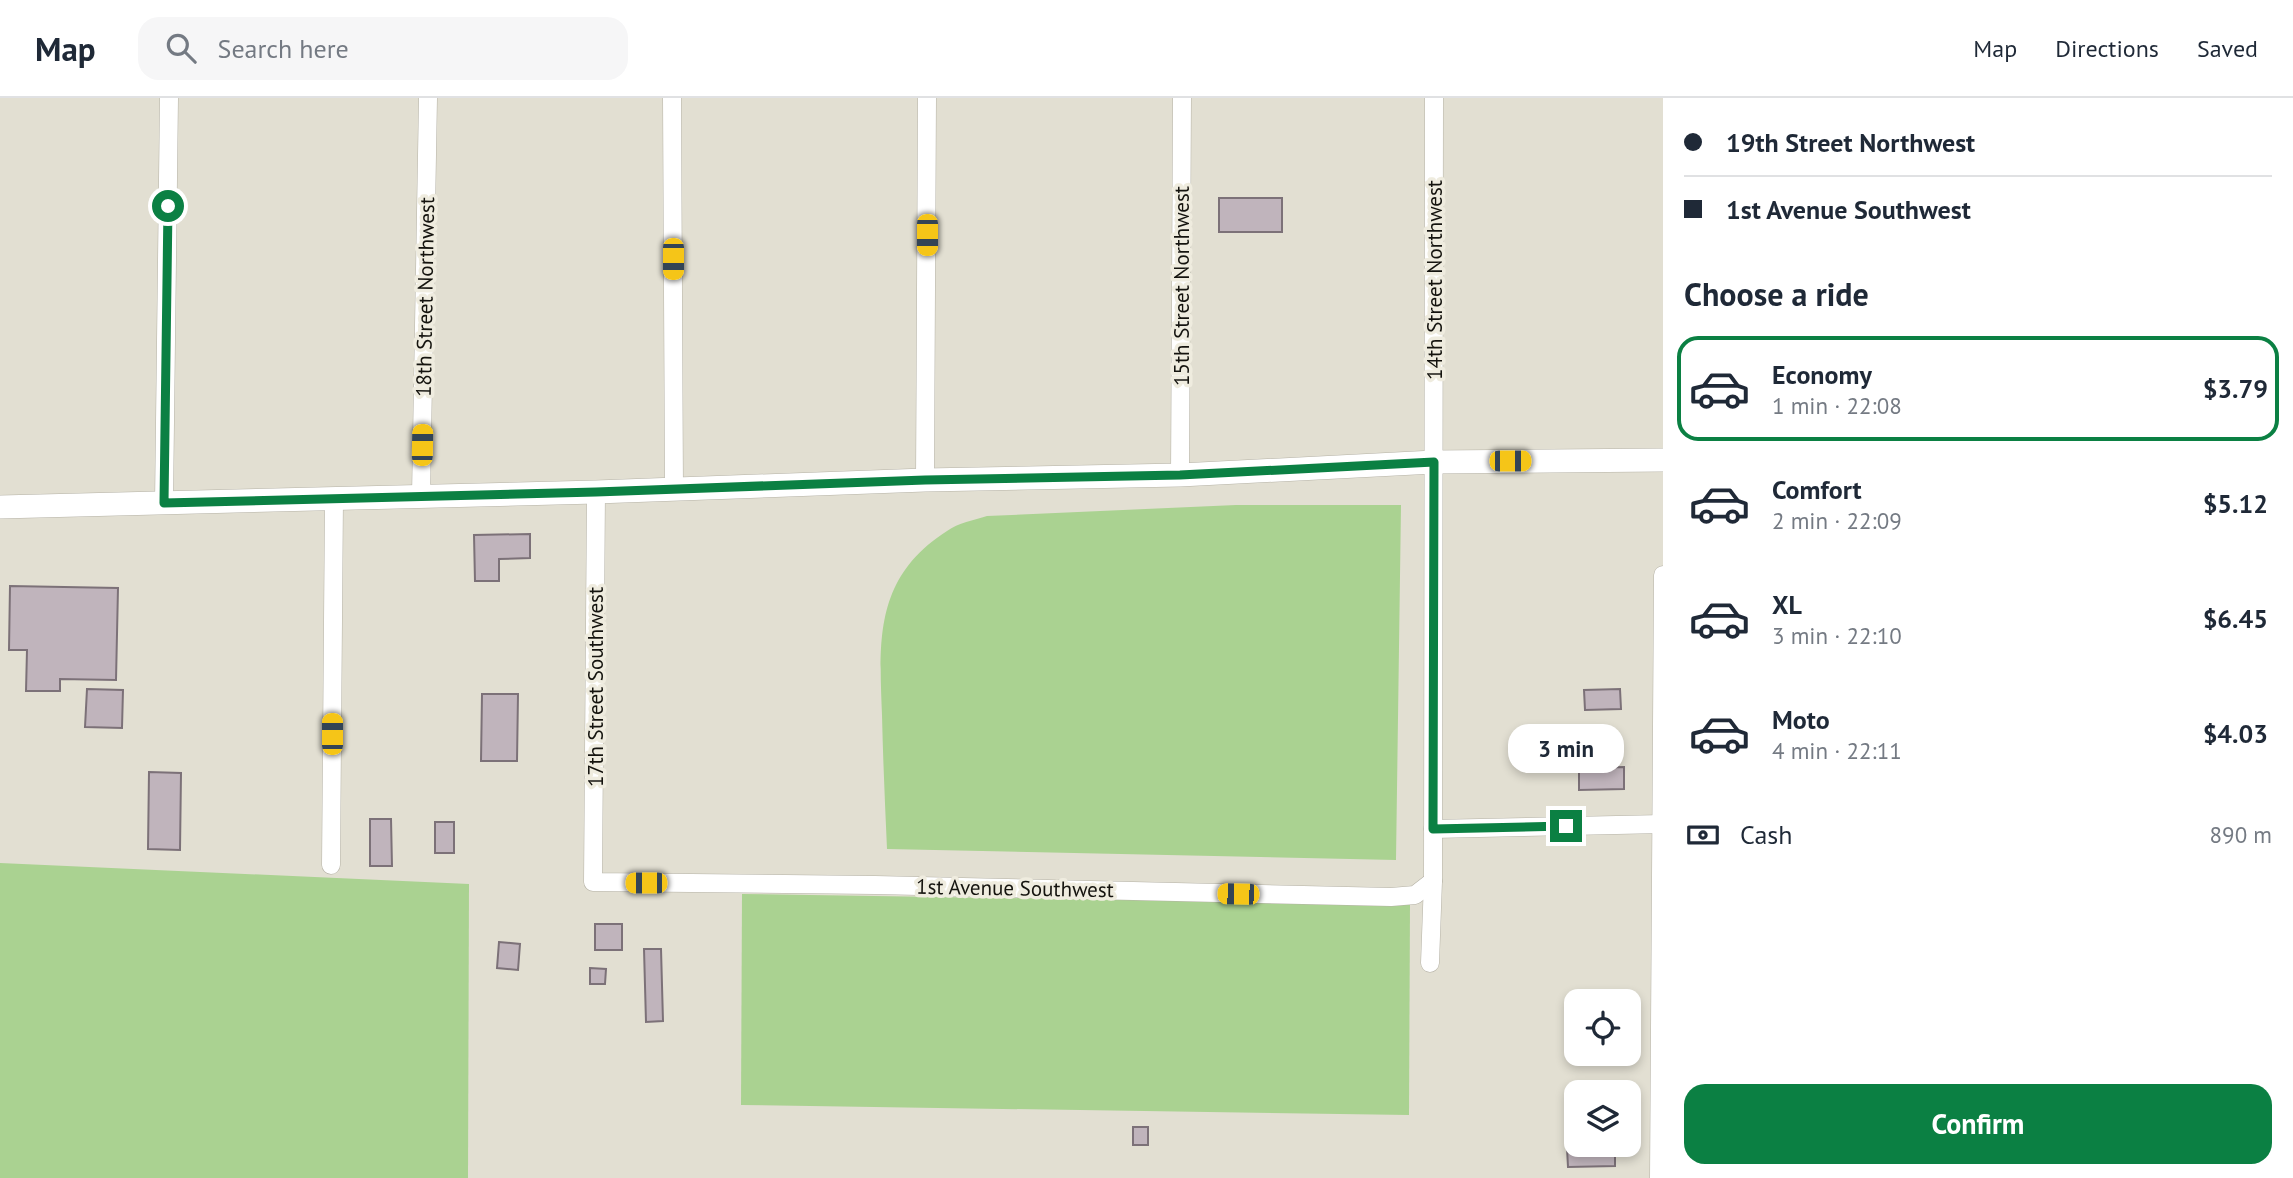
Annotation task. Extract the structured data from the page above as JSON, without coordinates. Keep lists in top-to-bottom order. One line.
{"streets":{"street":["14th Street Northwest","15th Street Northwest","18th Street Northwest","17th Street Southwest","1st Avenue Southwest"]},"crossings":[["14th Street Northwest","1st Avenue Southwest"],["17th Street Southwest","1st Avenue Southwest"]],"page":{"header":"Map","search":"Search here","nav":["Map","Directions","Saved"],"banner":["19th Street Northwest","1st Avenue Southwest"],"heading":"Choose a ride","list":[{"name":"Economy","note":"1 min · 22:08","value":"$3.79"},{"name":"Comfort","note":"2 min · 22:09","value":"$5.12"},{"name":"XL","note":"3 min · 22:10","value":"$6.45"},{"name":"Moto","note":"4 min · 22:11","value":"$4.03"}],"bubble":"3 min","pay":["Cash","890 m"],"buttons":"Confirm"}}
